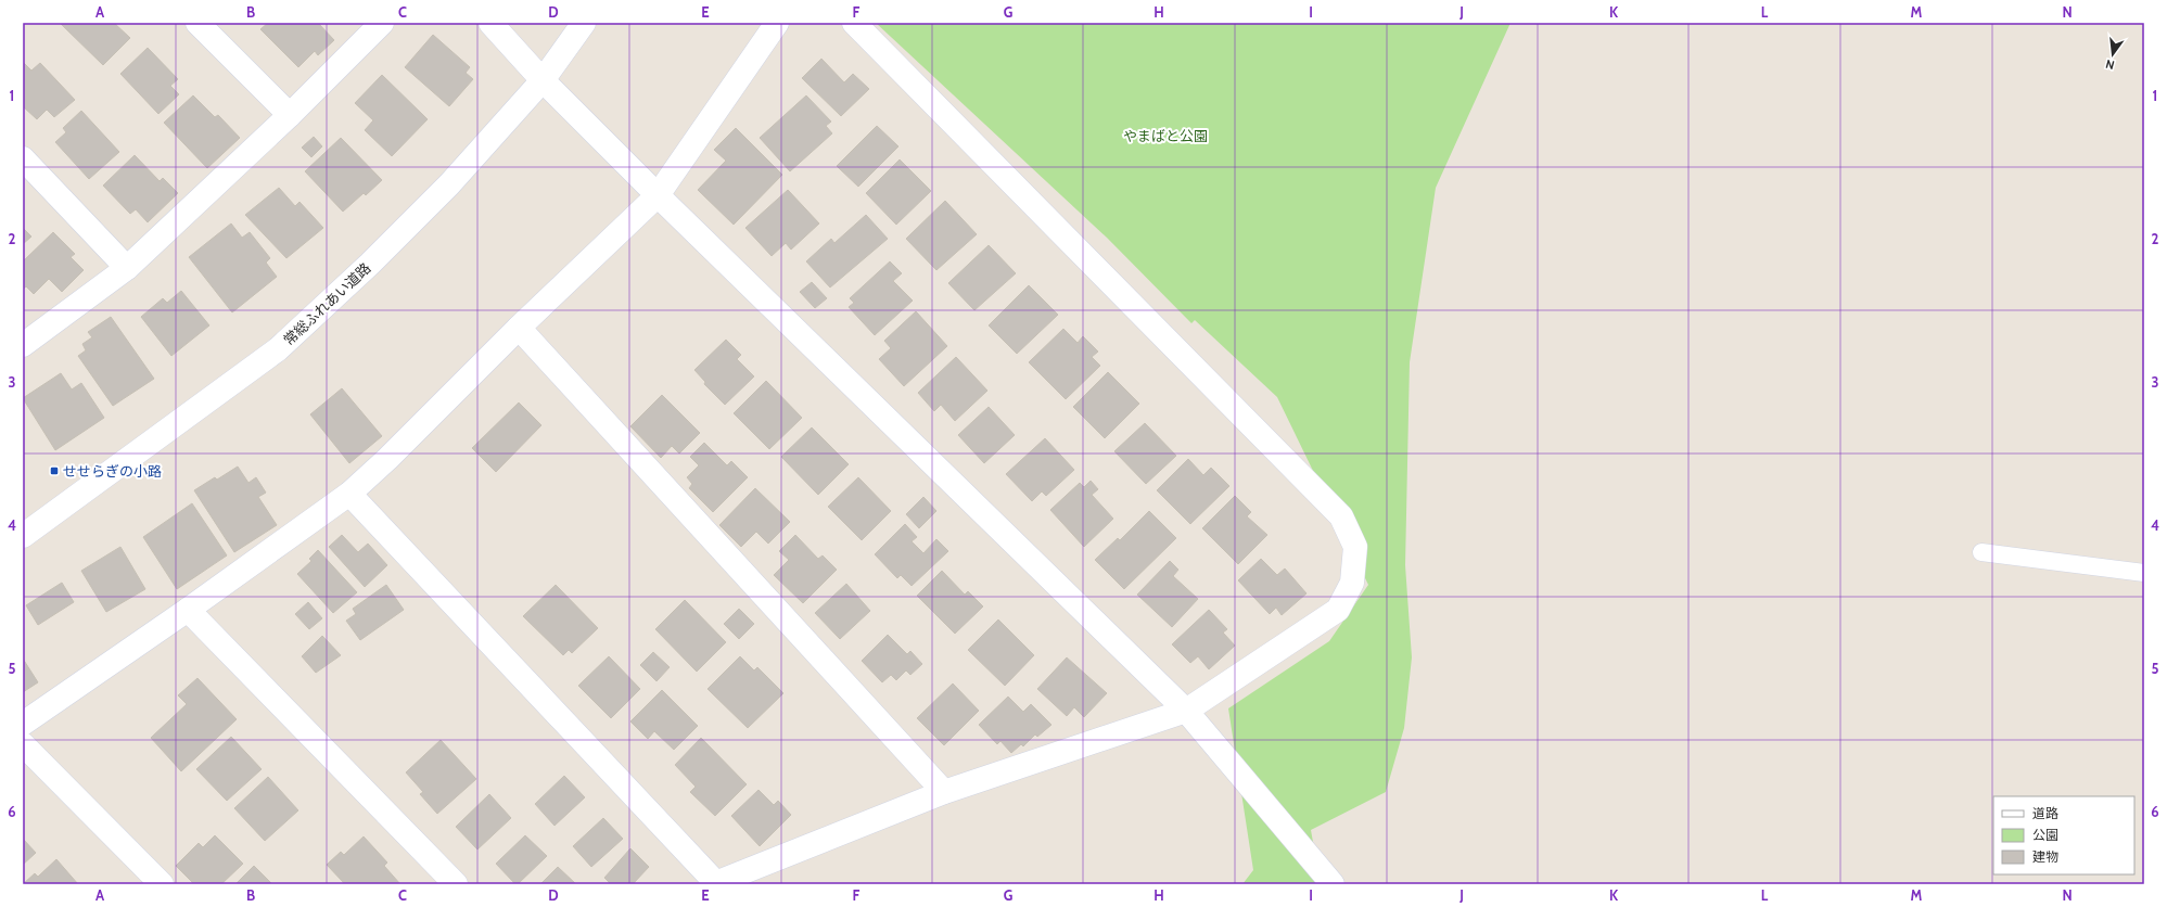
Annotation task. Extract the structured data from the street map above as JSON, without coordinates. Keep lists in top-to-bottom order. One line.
{"streets":{"street":["常総ふれあい道路"]},"parks":["やまばと公園"],"places":{"transit":["せせらぎの小路"]},"legend":["道路","公園","建物"],"north":"bottom","grid":{"columns":["A","B","C","D","E","F","G","H","I","J","K","L","M","N"],"rows":["1","2","3","4","5","6"]}}
